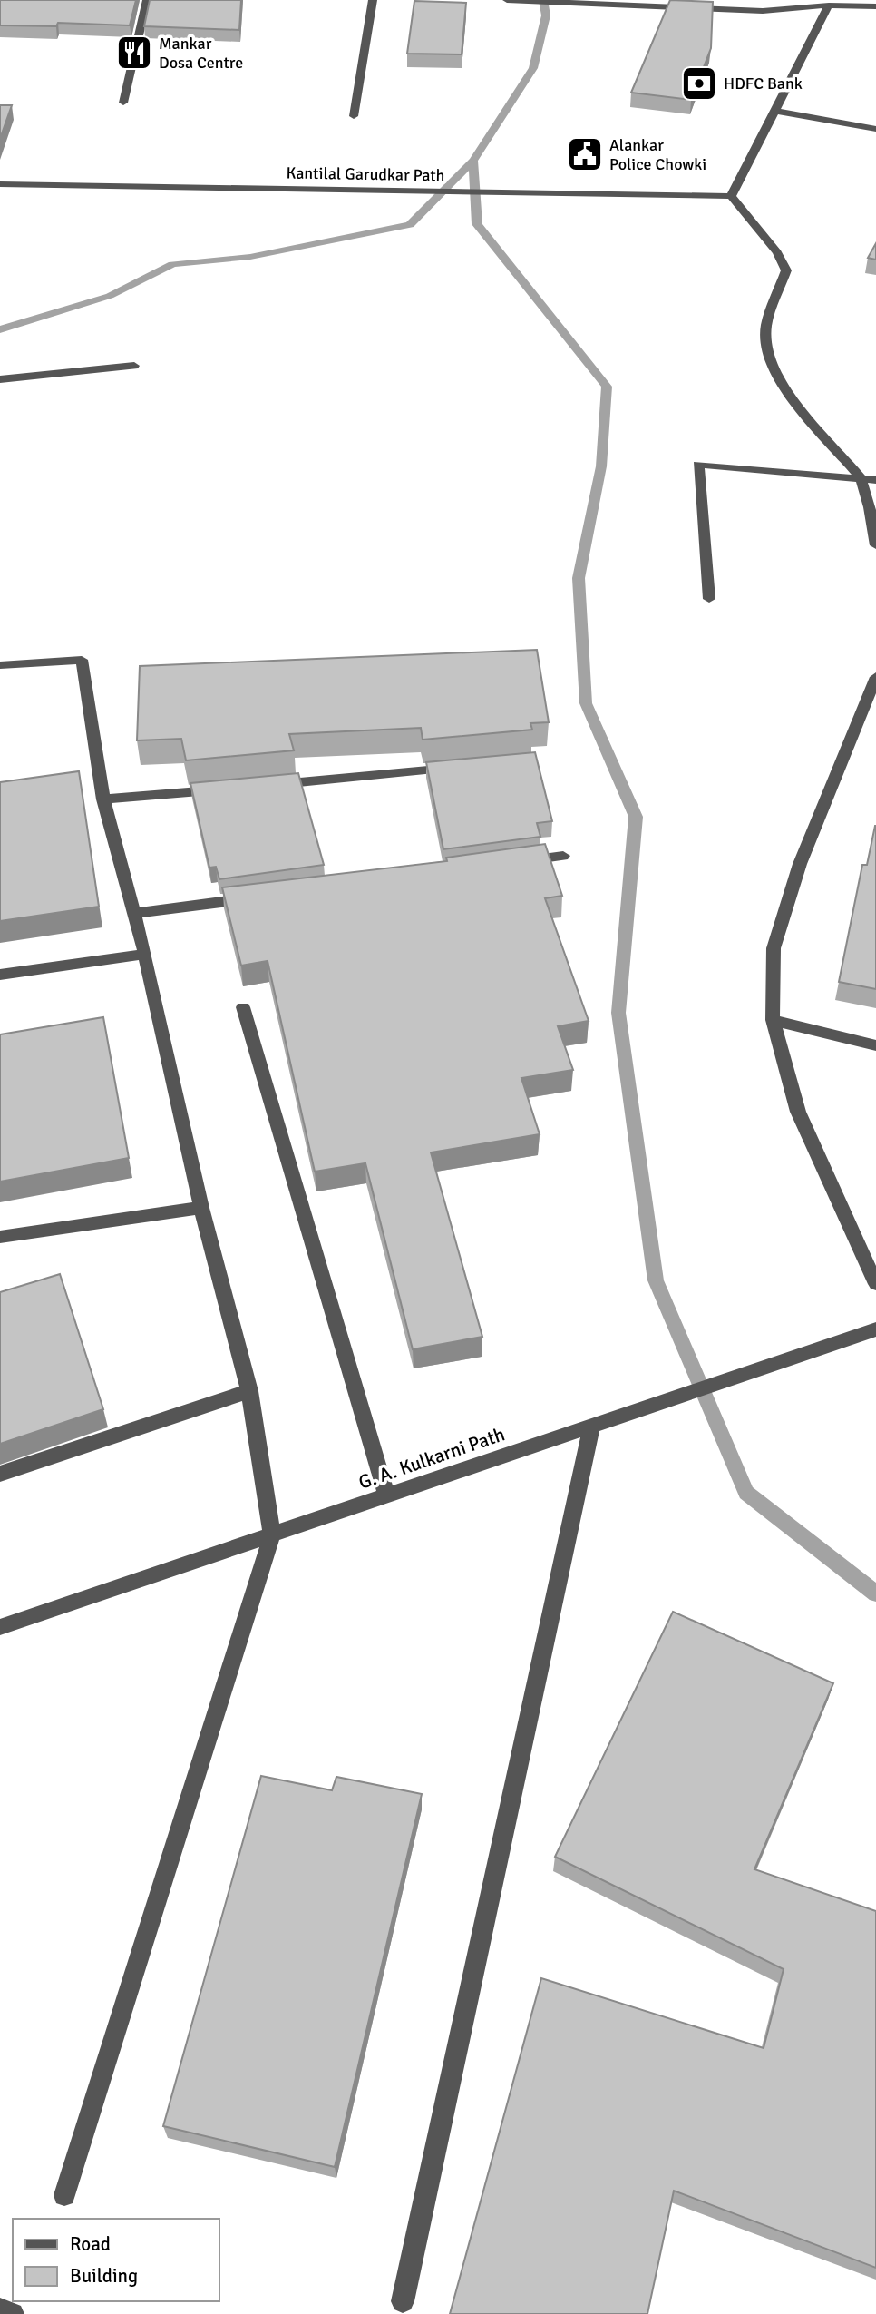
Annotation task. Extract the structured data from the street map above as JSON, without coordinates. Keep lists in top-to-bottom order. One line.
{"streets":{"street":["Kantilal Garudkar Path","G. A. Kulkarni Path"]},"places":{"restaurant":["Mankar Dosa Centre"],"bank":["HDFC Bank"],"public building":["Alankar Police Chowki"]},"legend":["Road","Building"]}
